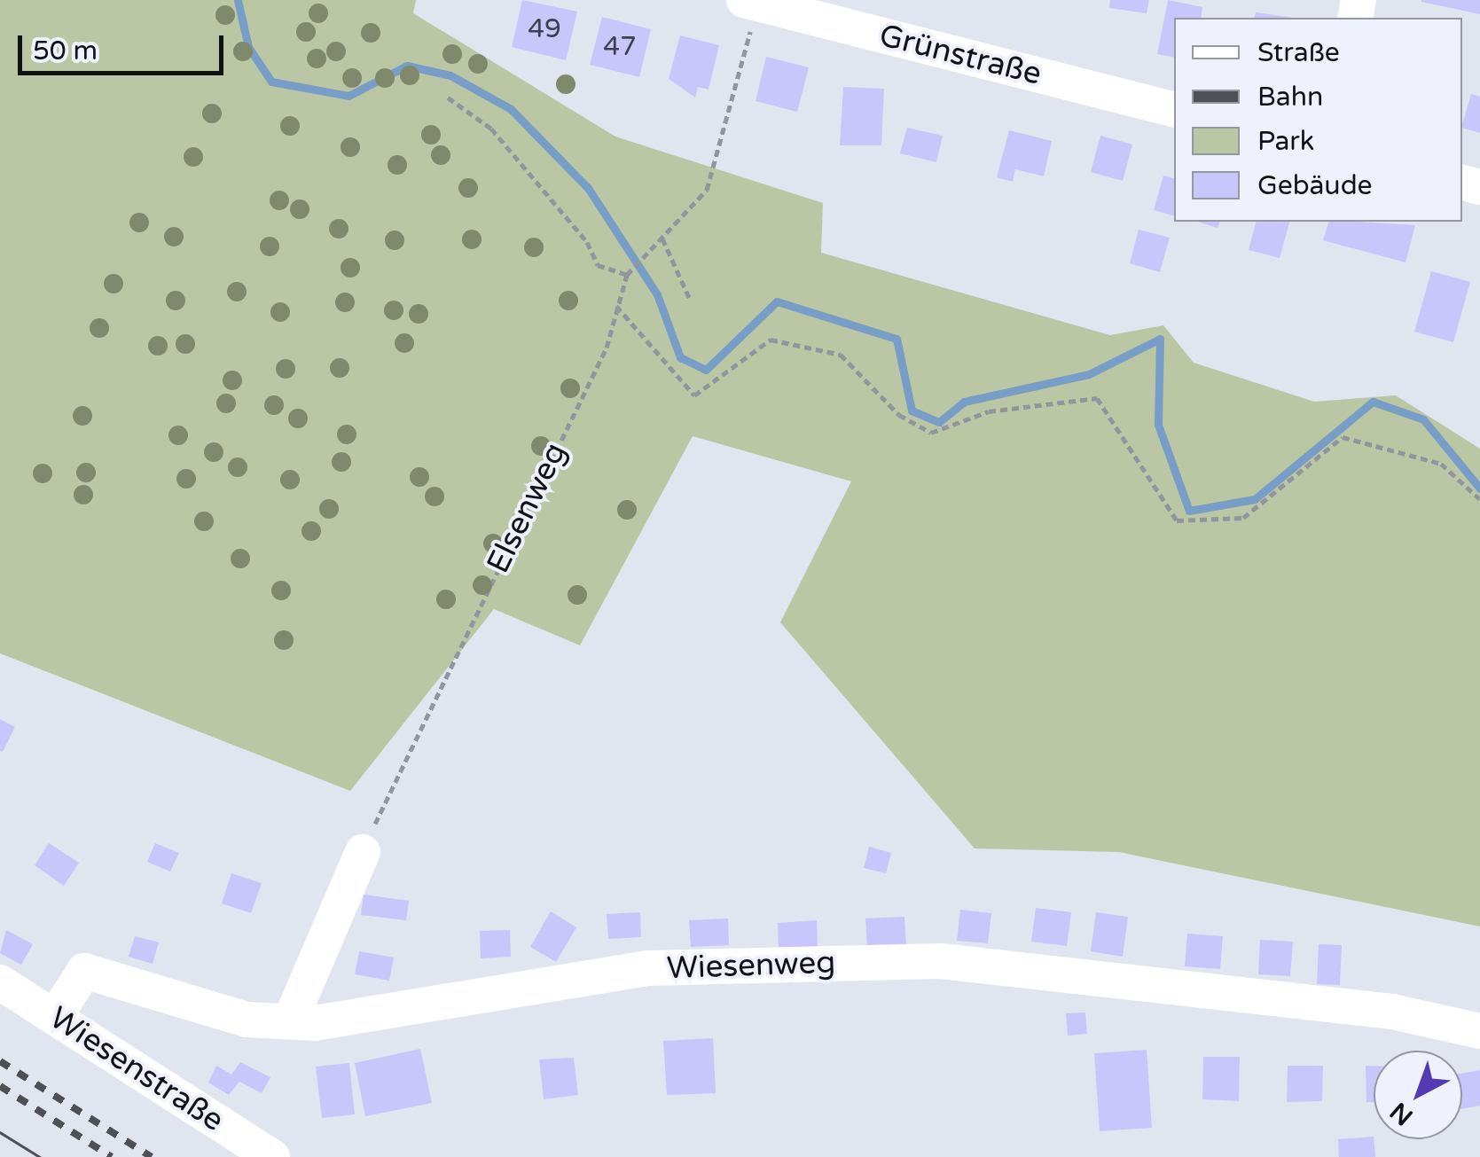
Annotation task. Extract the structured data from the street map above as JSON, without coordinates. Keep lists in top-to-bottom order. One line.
{"streets":{"street":["Grünstraße","Wiesenweg","Wiesenstraße"],"path":["Elsenweg"]},"crossings":[["Grünstraße","Elsenweg"],["Wiesenweg","Wiesenstraße"]],"house_numbers":["49","47"],"legend":["Straße","Bahn","Park","Gebäude"],"scale_bar":"50 m","north":"bottom left"}
